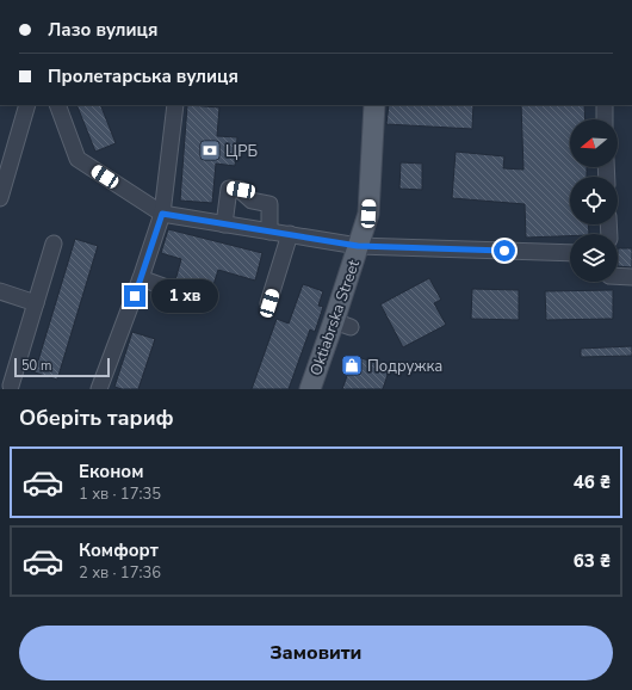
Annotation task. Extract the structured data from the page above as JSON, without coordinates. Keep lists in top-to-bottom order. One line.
{"streets":{"main road":["Oktiabrska Street"]},"places":{"bank":["ЦРБ"],"shop":["Подружка"]},"scale_bar":"50 m","north":"left","page":{"banner":["Лазо вулиця","Пролетарська вулиця"],"bubble":"1 хв","scale":"50 m","heading":"Оберіть тариф","list":[{"name":"Економ","note":"1 хв · 17:35","value":"46 ₴"},{"name":"Комфорт","note":"2 хв · 17:36","value":"63 ₴"}],"buttons":"Замовити"}}
